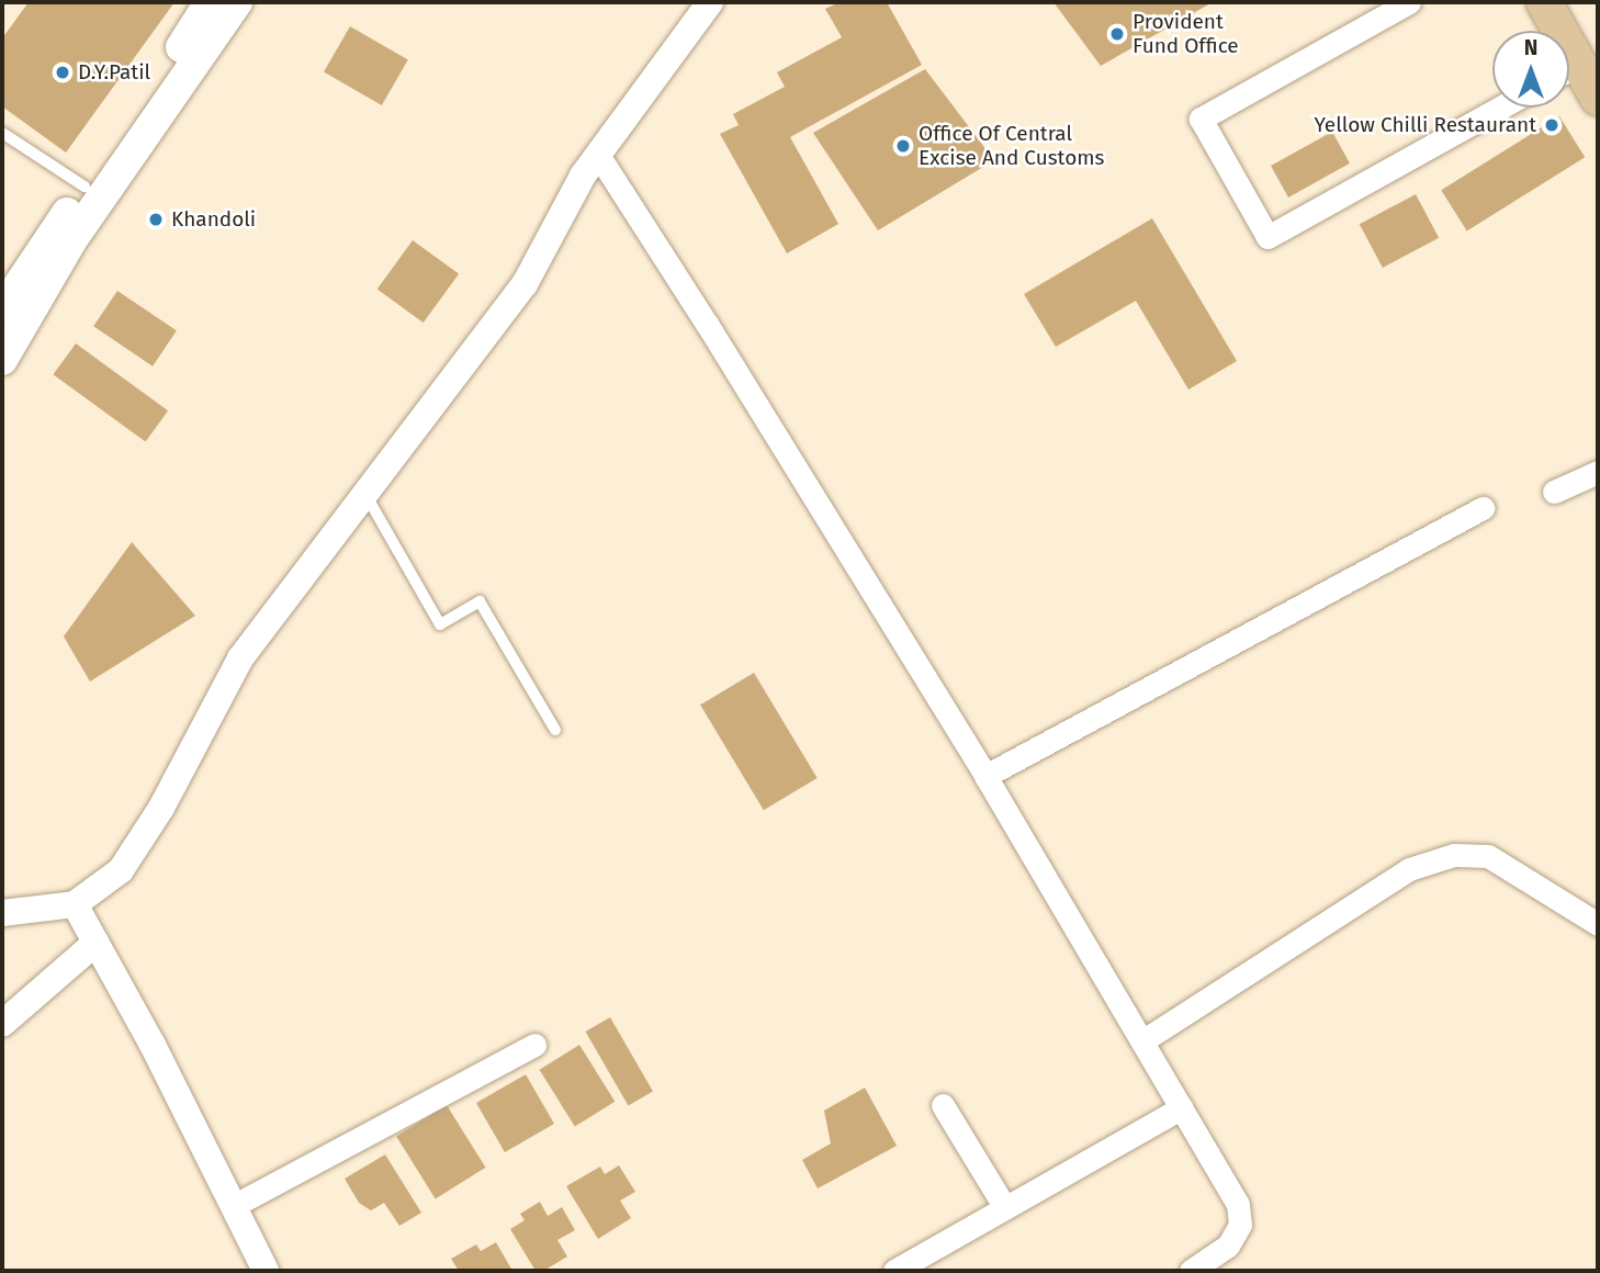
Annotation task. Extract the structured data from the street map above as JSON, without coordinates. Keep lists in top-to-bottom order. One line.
{"places":["Provident Fund Office","D.Y.Patil","Yellow Chilli Restaurant","Office Of Central Excise And Customs","Khandoli"],"north":"top"}
